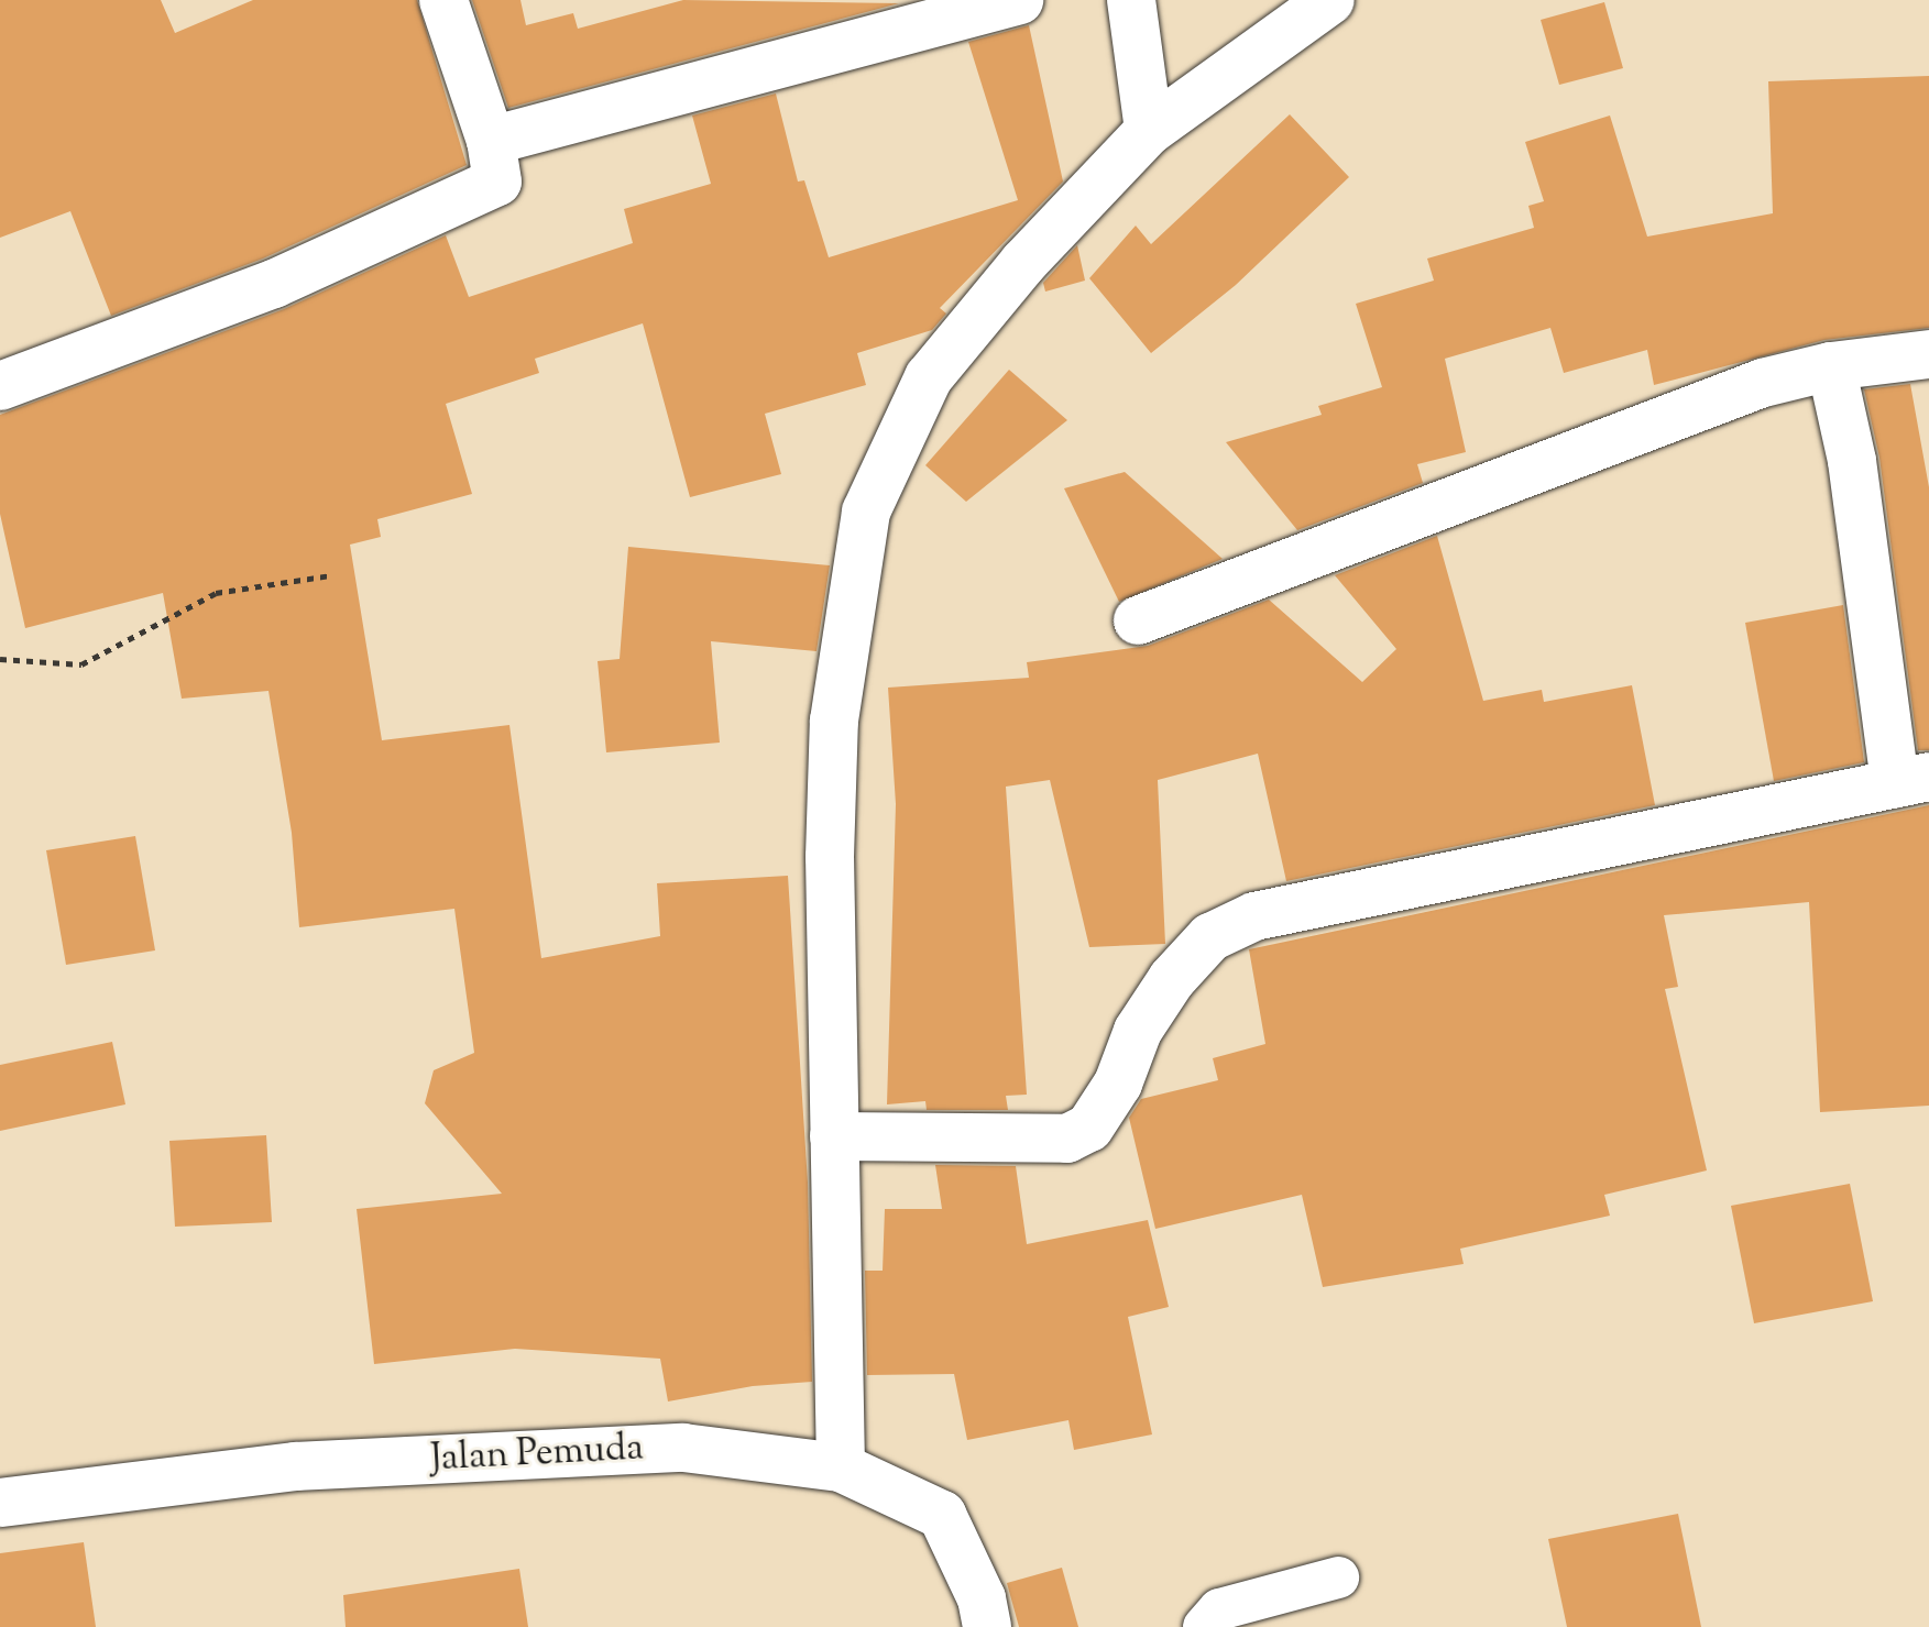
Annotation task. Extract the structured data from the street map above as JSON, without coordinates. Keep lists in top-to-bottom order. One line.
{"streets":{"street":["Jalan Pemuda"]}}
